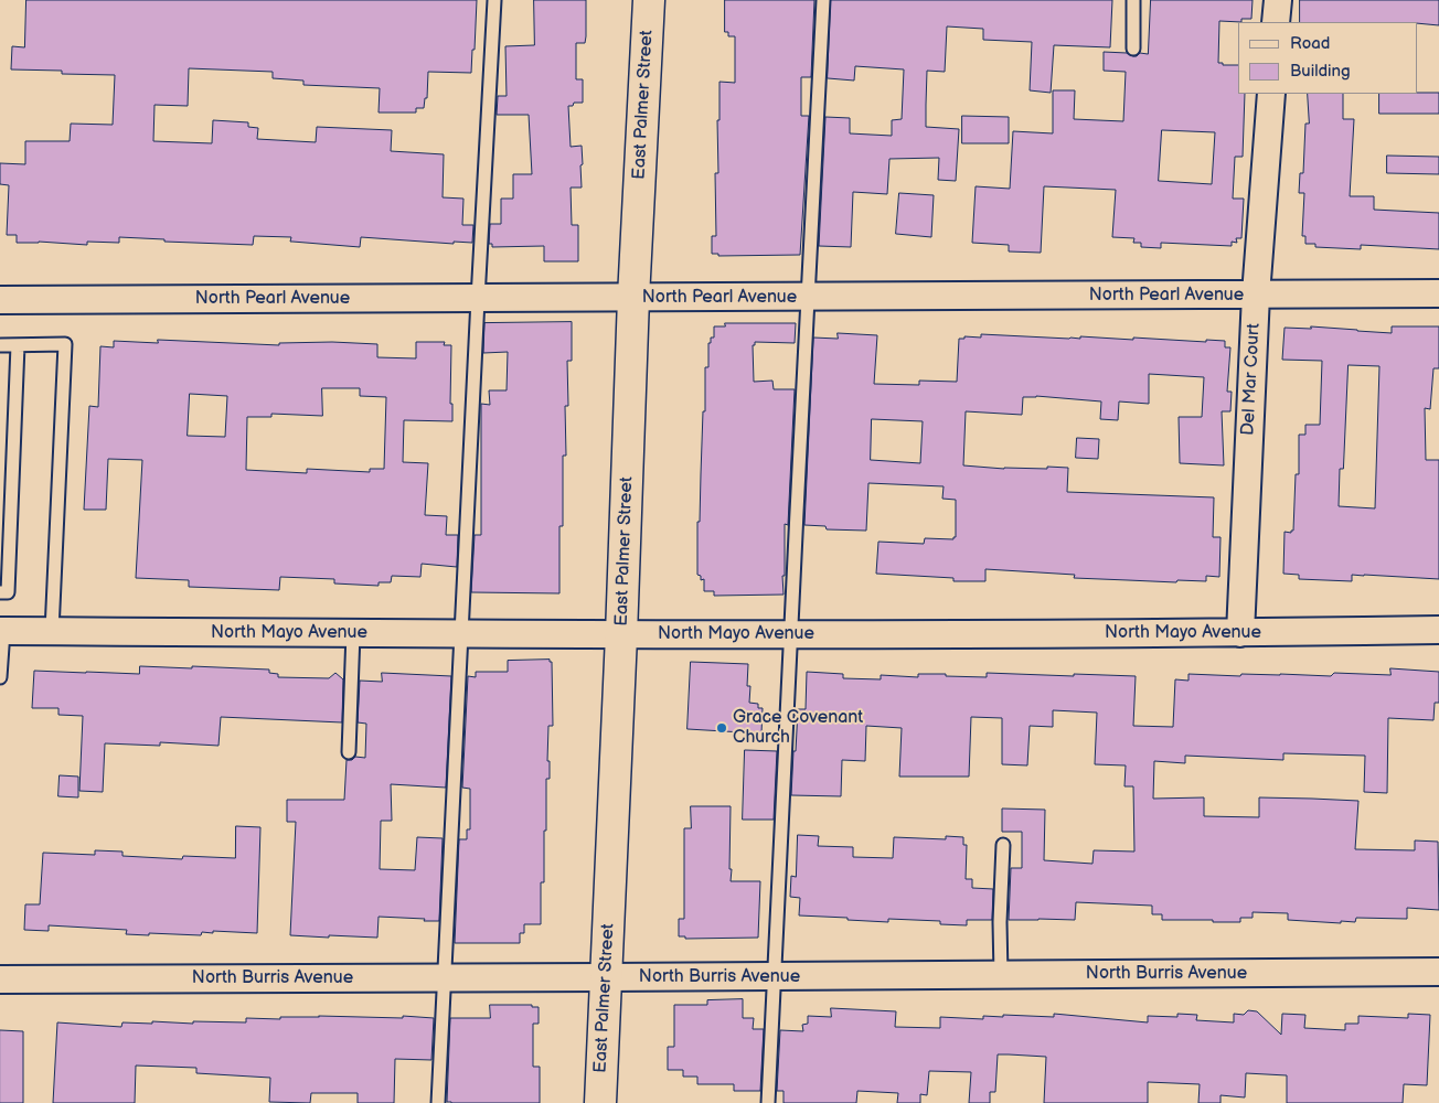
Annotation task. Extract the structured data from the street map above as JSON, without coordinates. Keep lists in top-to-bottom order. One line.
{"streets":{"main road":["East Palmer Street"],"street":["North Pearl Avenue","Del Mar Court","North Mayo Avenue","North Burris Avenue"]},"crossings":[["East Palmer Street","North Pearl Avenue"],["East Palmer Street","North Mayo Avenue"],["East Palmer Street","North Burris Avenue"],["North Pearl Avenue","Del Mar Court"],["Del Mar Court","North Mayo Avenue"]],"places":["Grace Covenant Church"],"legend":["Road","Building"]}
